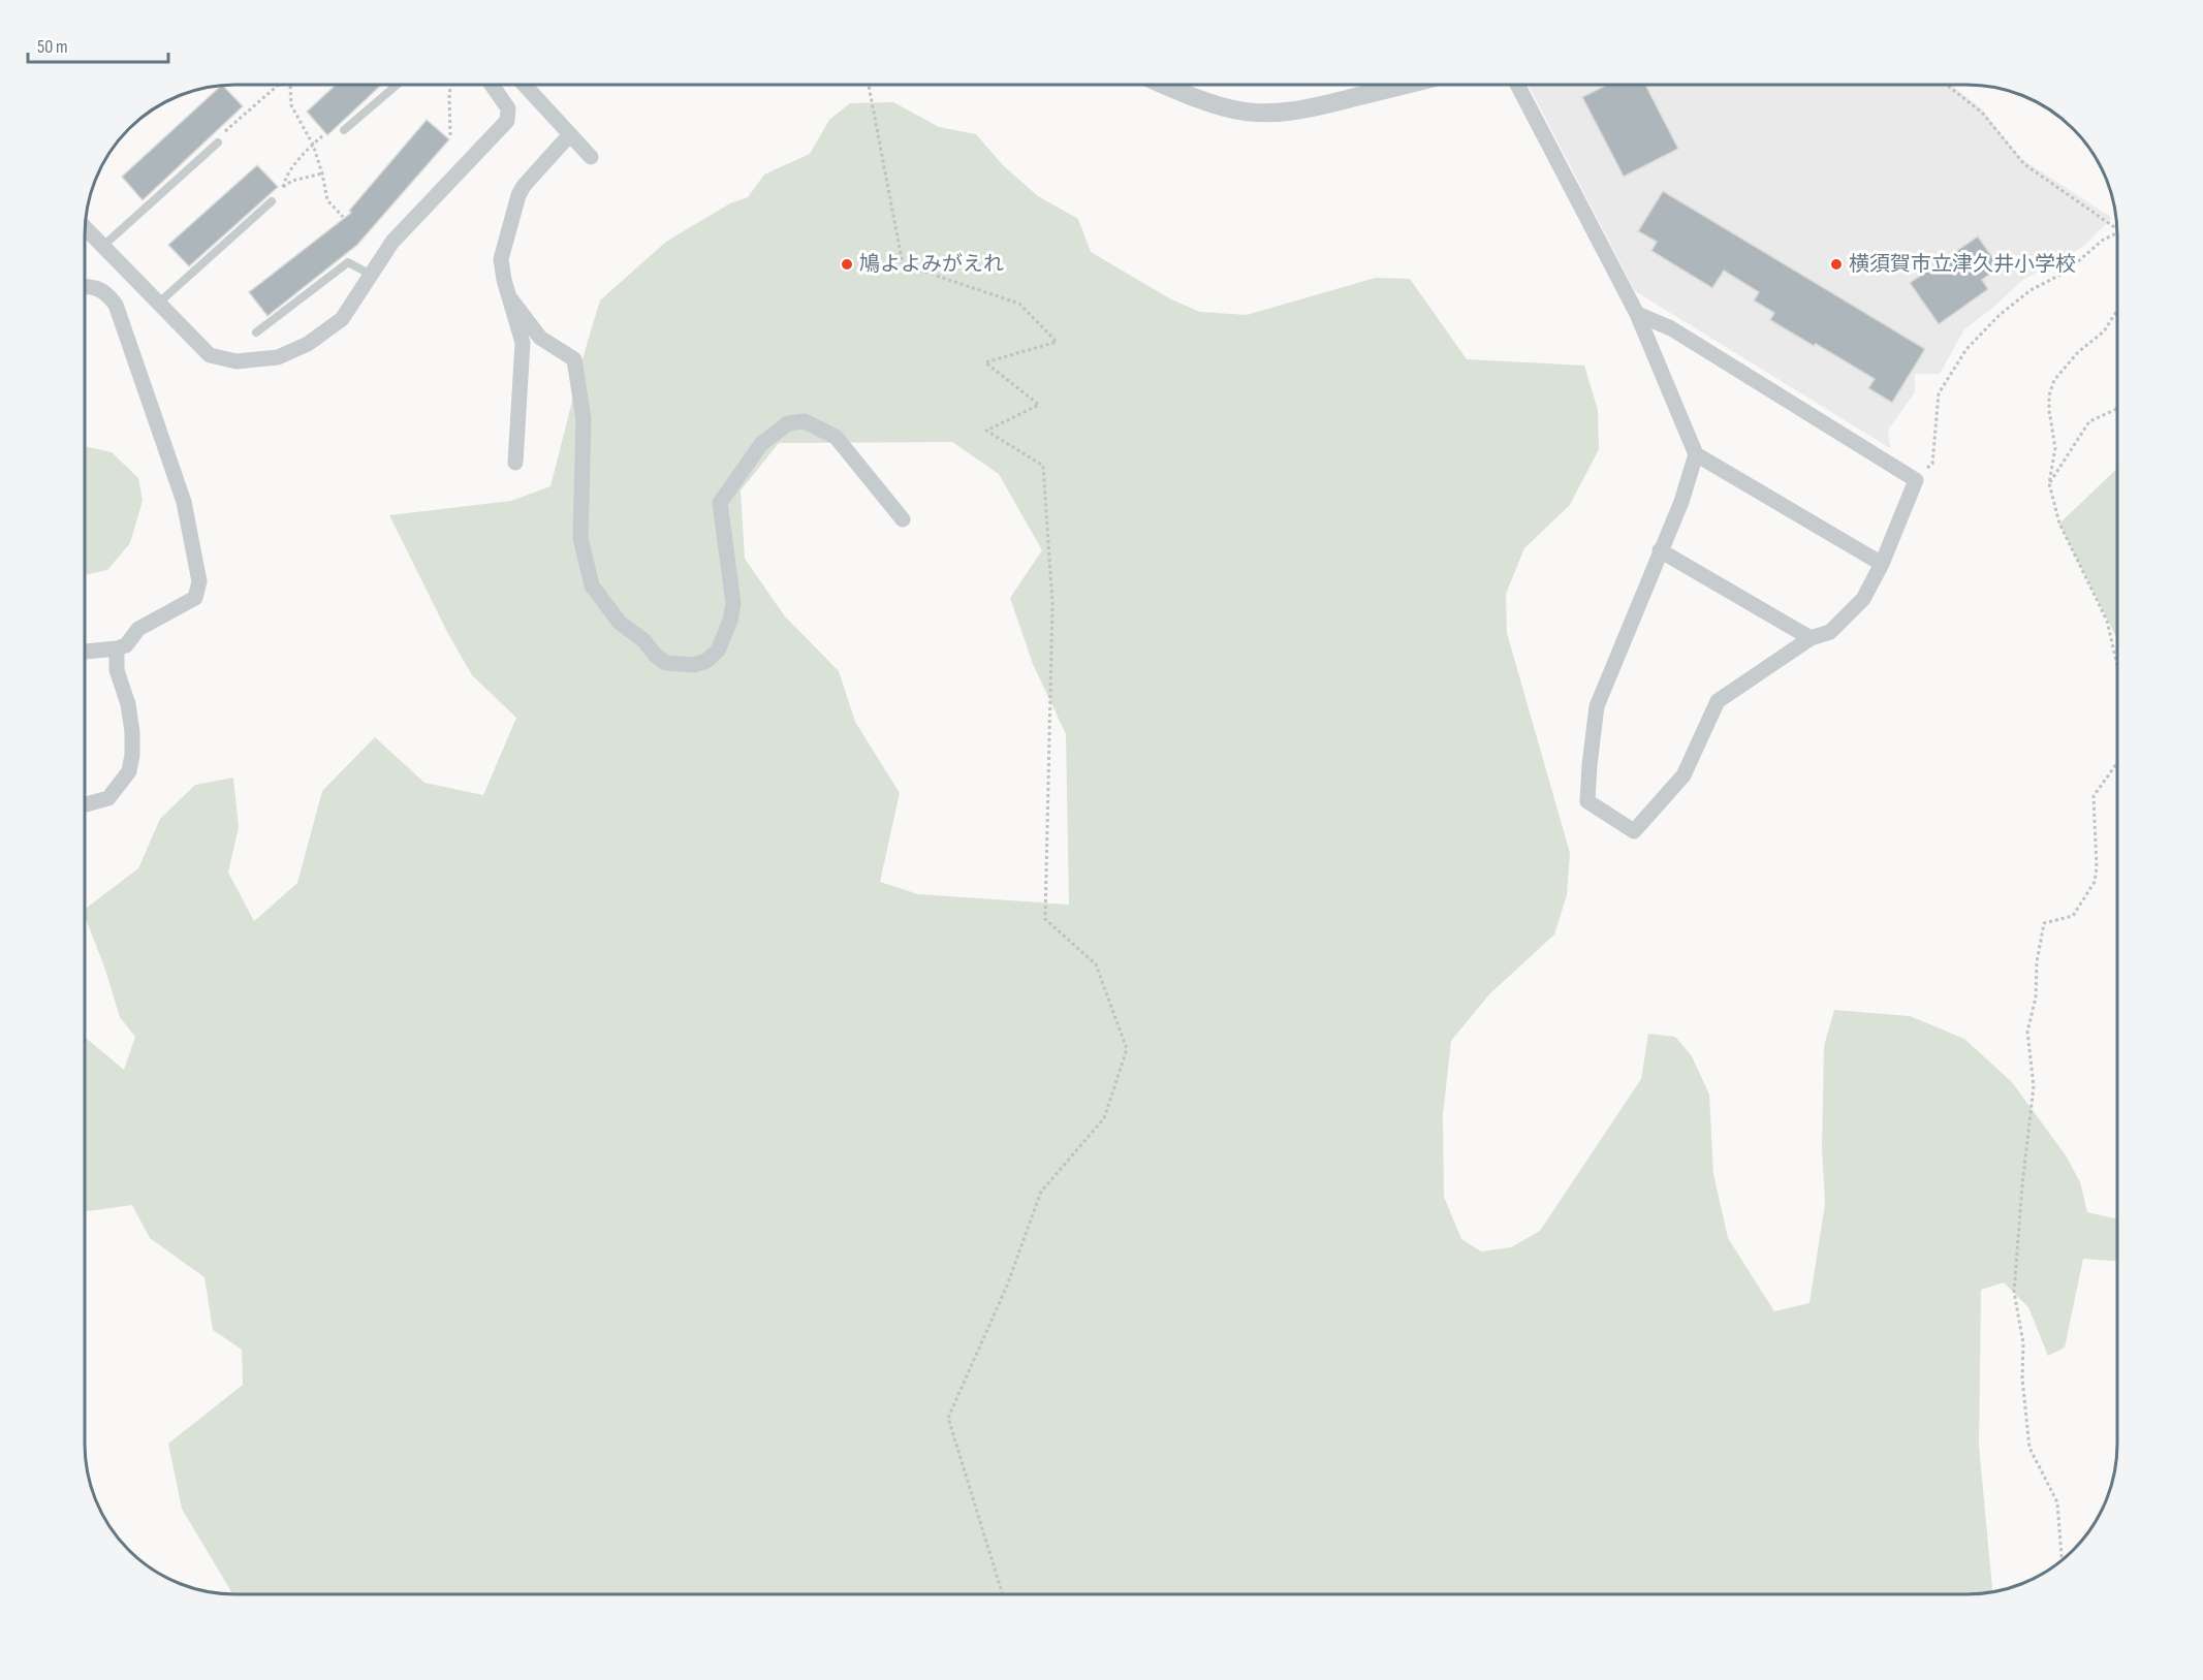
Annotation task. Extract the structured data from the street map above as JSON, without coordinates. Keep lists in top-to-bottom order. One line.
{"places":["鳩よよみがえれ","横須賀市立津久井小学校"],"scale_bar":"50 m"}
